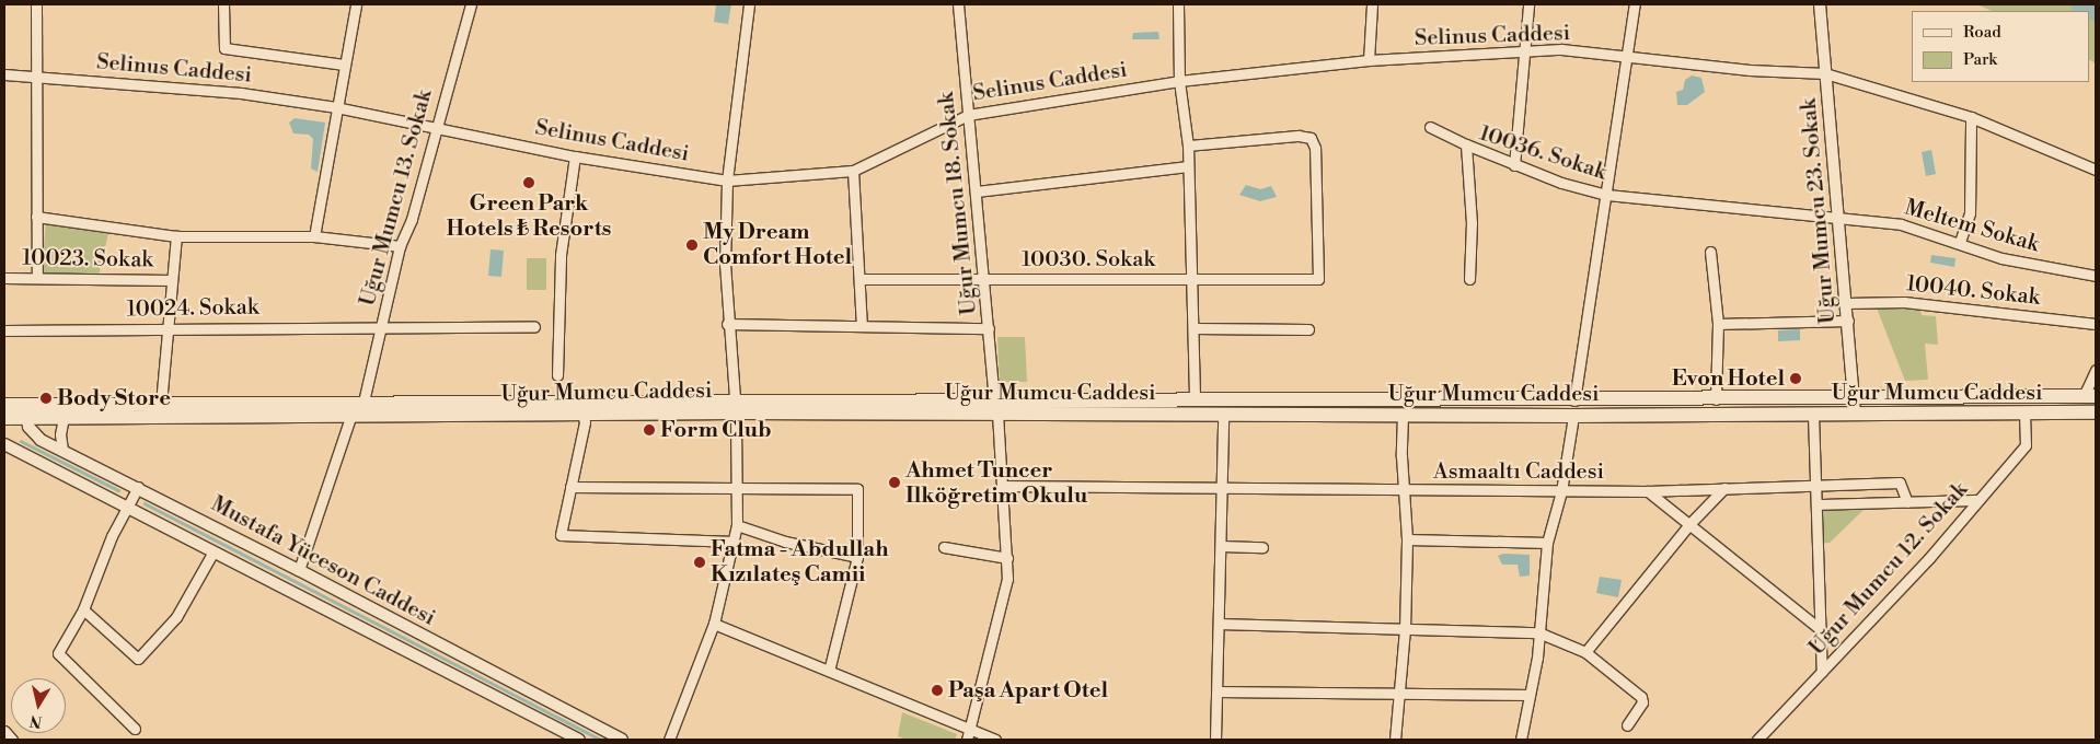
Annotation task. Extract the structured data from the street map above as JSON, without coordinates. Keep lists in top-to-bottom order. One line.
{"streets":{"main road":["Uğur Mumcu Caddesi"],"street":["Selinus Caddesi","10036. Sokak","Uğur Mumcu 13. Sokak","Uğur Mumcu 18. Sokak","Uğur Mumcu 23. Sokak","Meltem Sokak","10023. Sokak","10030. Sokak","10040. Sokak","10024. Sokak","Asmaaltı Caddesi","Mustafa Yüceson Caddesi","Uğur Mumcu 12. Sokak"]},"crossings":[["Selinus Caddesi","Uğur Mumcu 13. Sokak"],["Selinus Caddesi","Uğur Mumcu 18. Sokak"],["Selinus Caddesi","Uğur Mumcu 23. Sokak"],["10036. Sokak","Uğur Mumcu 23. Sokak"],["10036. Sokak","Meltem Sokak"],["Uğur Mumcu 13. Sokak","10024. Sokak"],["Uğur Mumcu 13. Sokak","Uğur Mumcu Caddesi"],["Uğur Mumcu 18. Sokak","10030. Sokak"],["Uğur Mumcu 18. Sokak","Uğur Mumcu Caddesi"],["Uğur Mumcu 23. Sokak","Meltem Sokak"],["Uğur Mumcu 23. Sokak","10040. Sokak"],["Uğur Mumcu 23. Sokak","Uğur Mumcu Caddesi"],["Uğur Mumcu Caddesi","Mustafa Yüceson Caddesi"],["Uğur Mumcu Caddesi","Uğur Mumcu 12. Sokak"]],"places":["Green Park Hotels ₺ Resorts","My Dream Comfort Hotel","Evon Hotel","Body Store","Form Club","Ahmet Tuncer Ilköğretim Okulu","Fatma - Abdullah Kızılateş Camii","Paşa Apart Otel"],"legend":["Road","Park"],"north":"bottom"}
